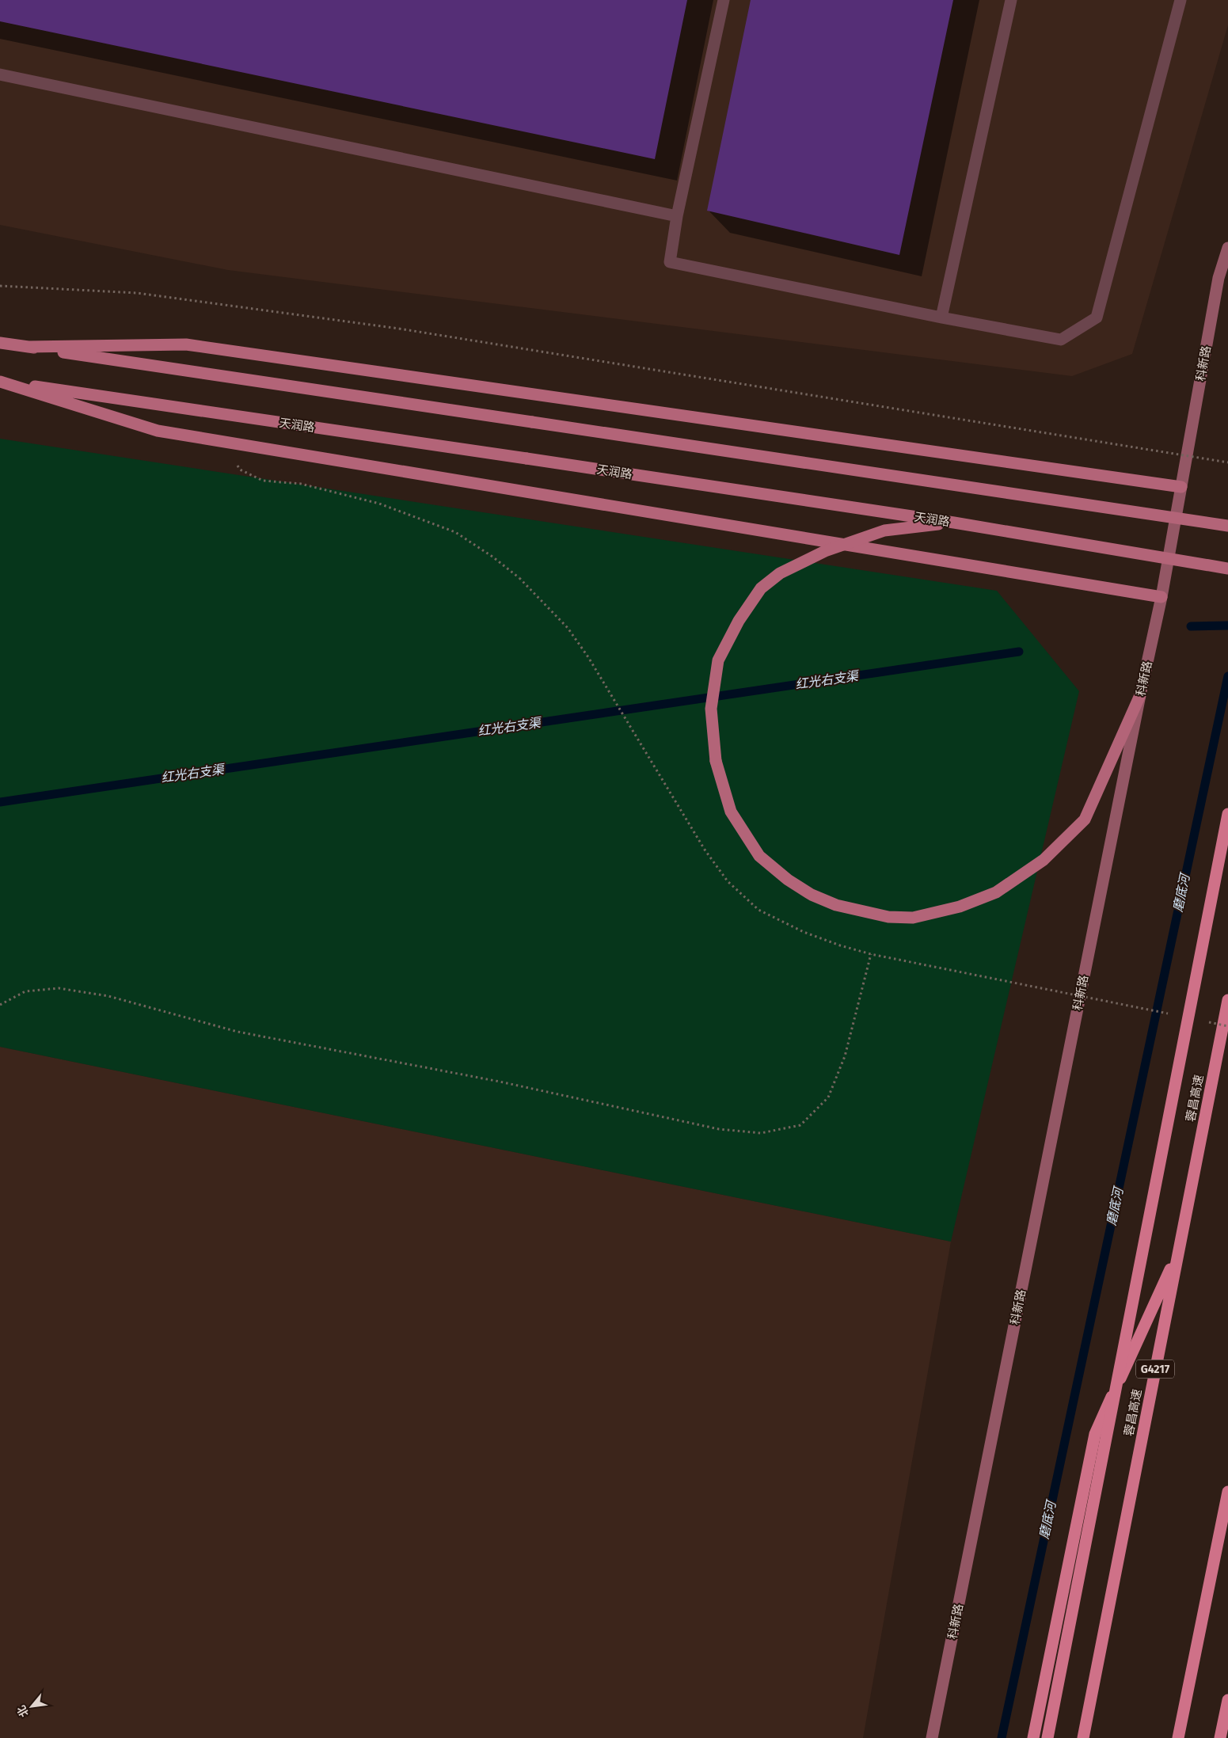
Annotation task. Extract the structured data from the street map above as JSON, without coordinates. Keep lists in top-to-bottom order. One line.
{"streets":{"highway":["蓉昌高速","G4217"],"main road":["科新路","天润路"]},"water":["红光右支渠","磨底河"],"north":"bottom left"}
